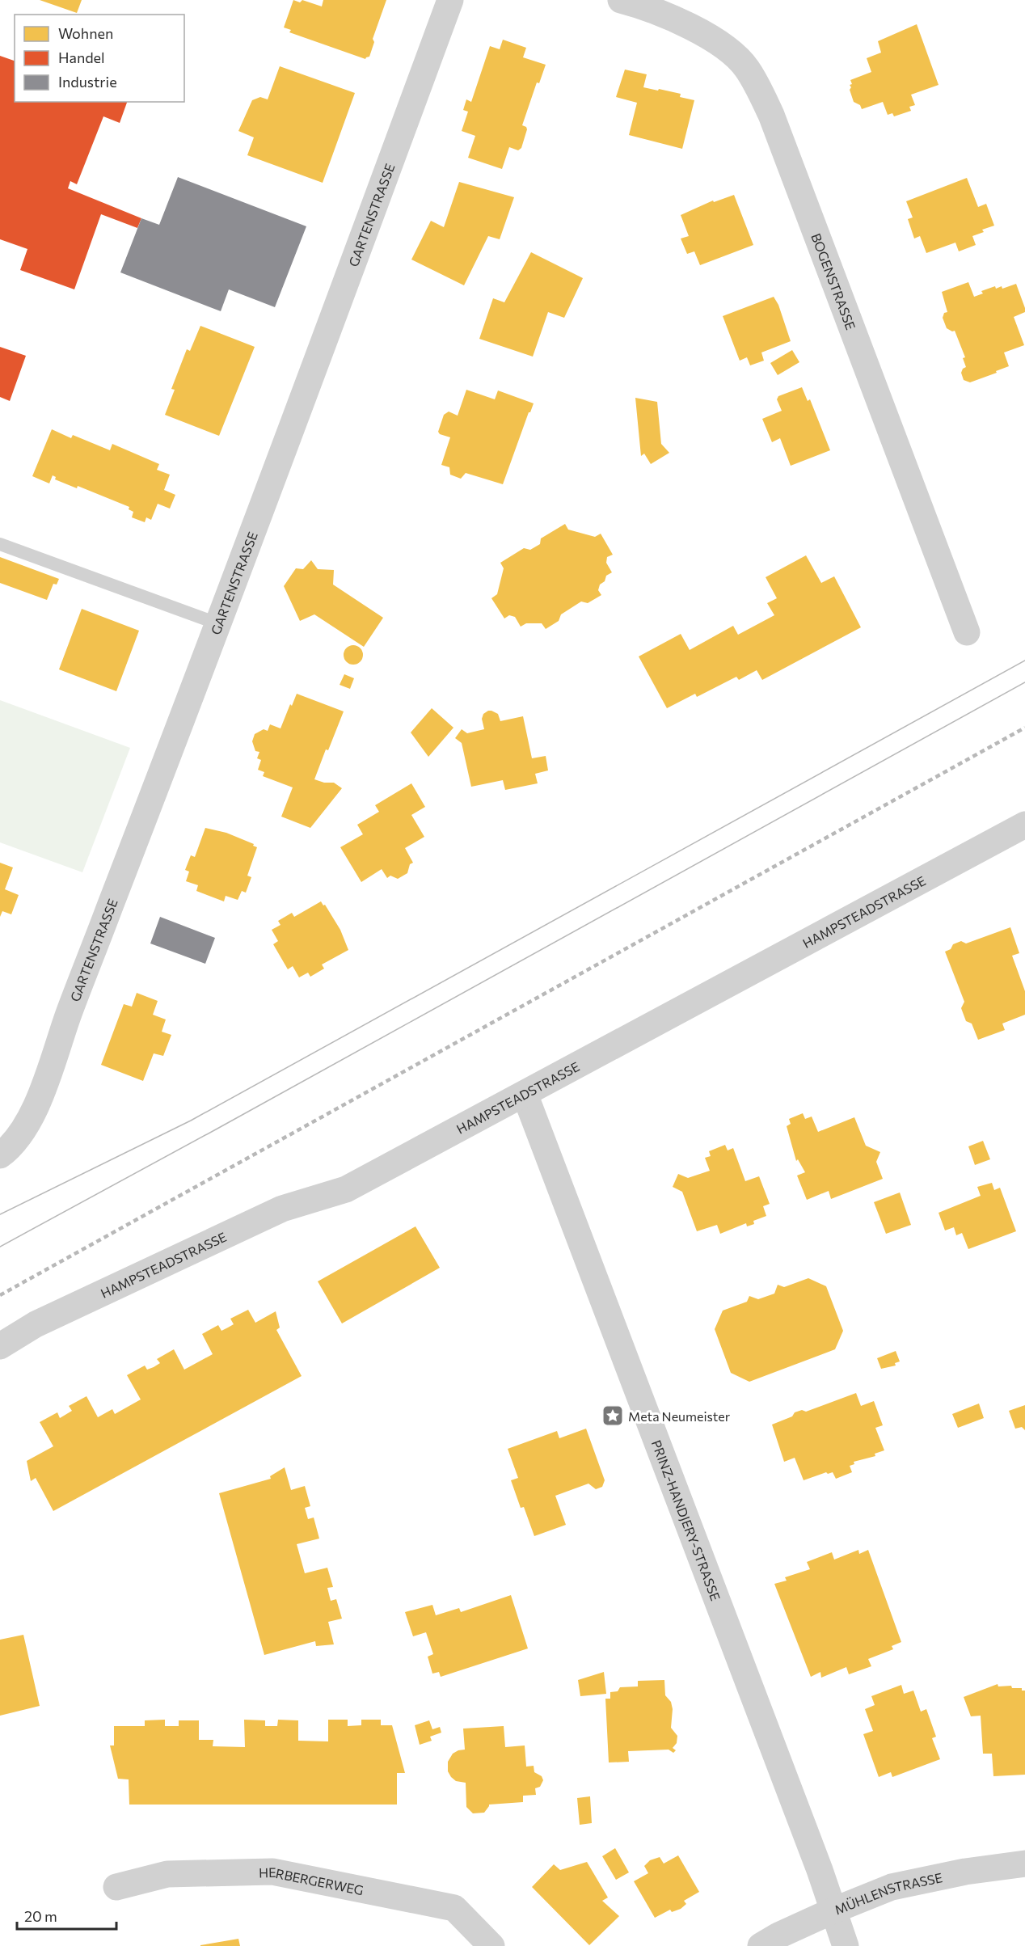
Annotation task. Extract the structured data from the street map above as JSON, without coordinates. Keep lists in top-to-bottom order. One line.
{"streets":{"street":["GARTENSTRASSE","BOGENSTRASSE","HAMPSTEADSTRASSE","PRINZ-HANDJERY-STRASSE","HERBERGERWEG","MÜHLENSTRASSE"]},"crossings":[["HAMPSTEADSTRASSE","PRINZ-HANDJERY-STRASSE"],["PRINZ-HANDJERY-STRASSE","MÜHLENSTRASSE"]],"places":{"place":["Meta Neumeister"]},"legend":["Wohnen","Handel","Industrie"],"scale_bar":"20 m"}
